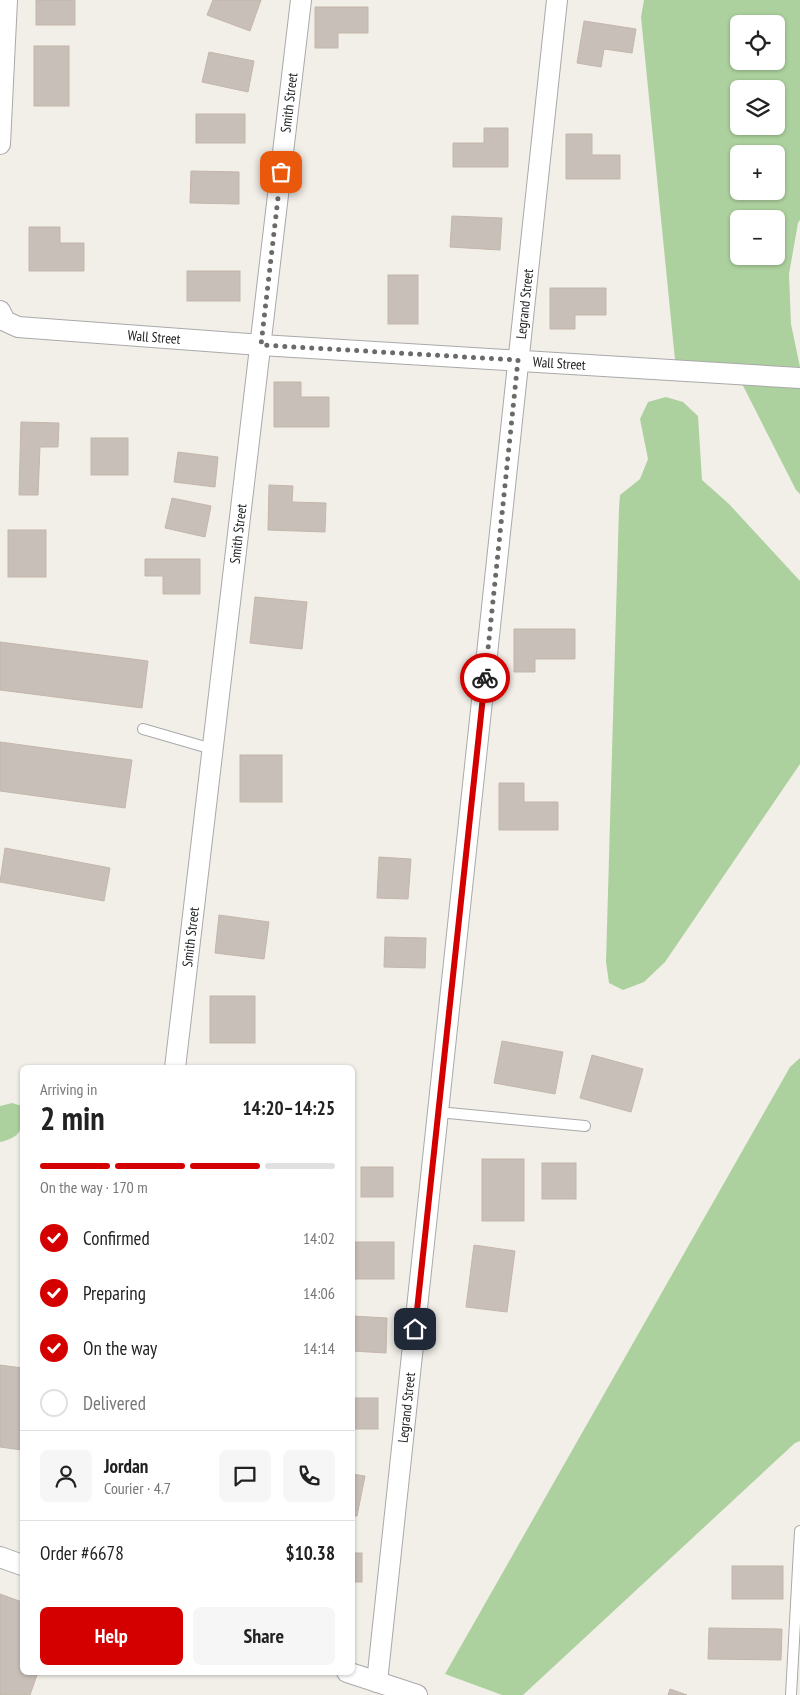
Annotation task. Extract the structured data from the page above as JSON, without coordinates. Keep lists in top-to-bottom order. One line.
{"streets":{"street":["Smith Street","Legrand Street","Wall Street"]},"crossings":[["Smith Street","Wall Street"],["Legrand Street","Wall Street"]],"page":{"map_buttons":["+","−"],"heading":["2 min","Arriving in","14:20–14:25"],"panel":["Jordan","Courier · 4.7","Order #6678","$10.38"],"bar":"On the way · 170 m","list":[["Confirmed","14:02"],["Preparing","14:06"],["On the way","14:14"],"Delivered"],"buttons":["Help","Share"]}}
